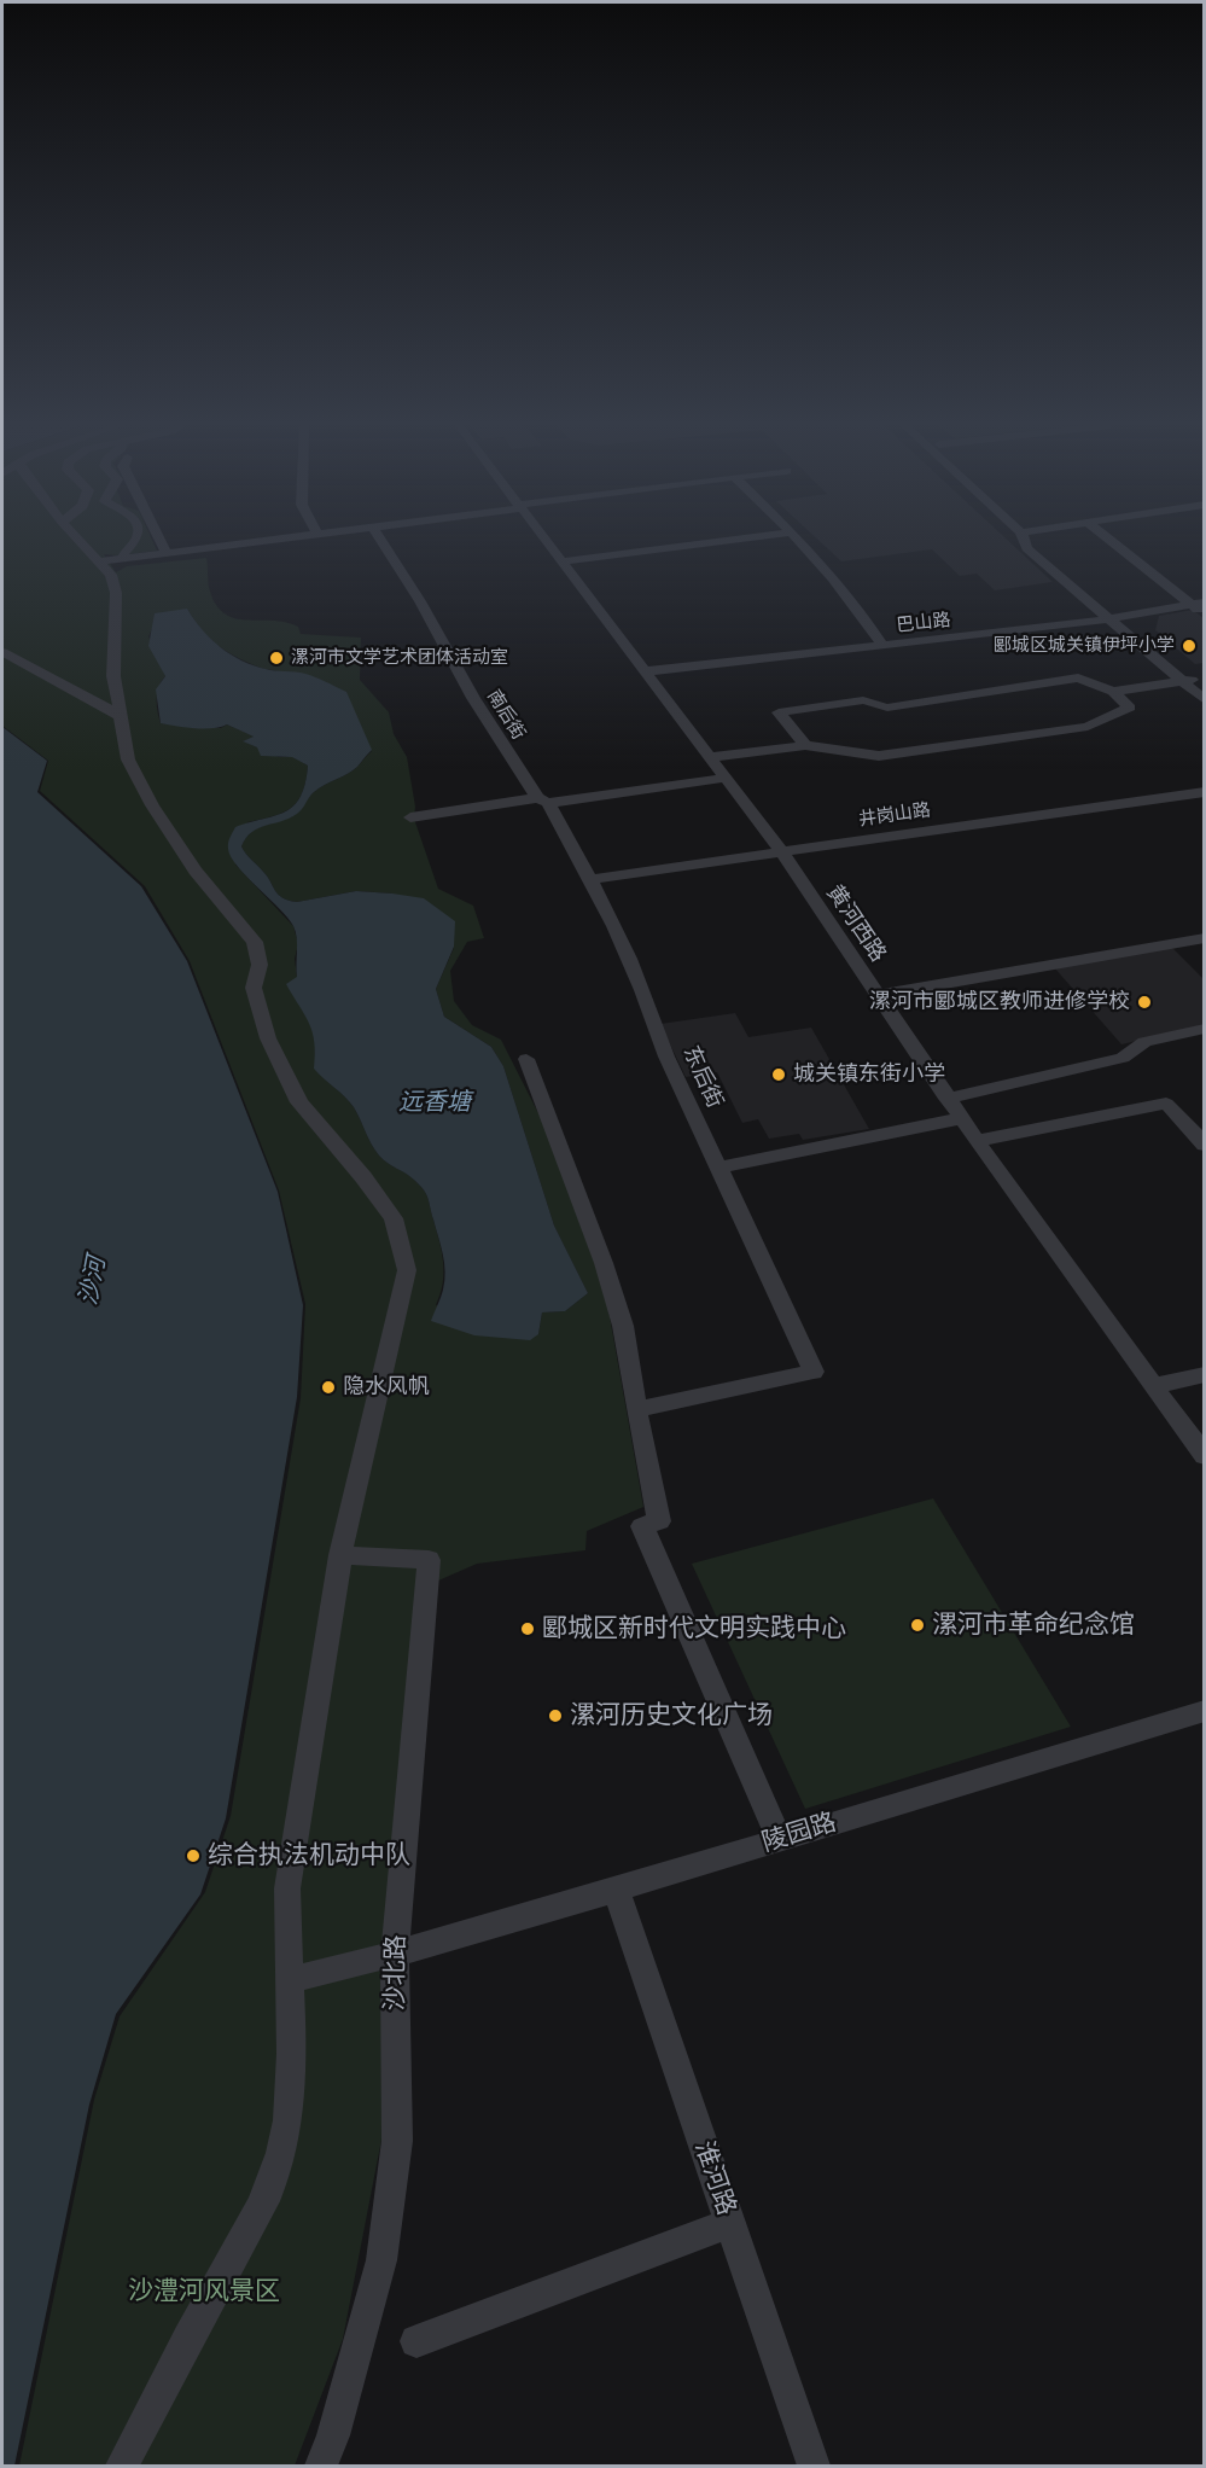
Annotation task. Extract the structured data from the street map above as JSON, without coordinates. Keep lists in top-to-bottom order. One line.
{"streets":{"street":["巴山路","南后街","井岗山路","黄河西路","东后街","陵园路","沙北路","淮河路"]},"crossings":[["巴山路","黄河西路"],["南后街","东后街"],["井岗山路","黄河西路"],["井岗山路","东后街"],["陵园路","沙北路"],["陵园路","淮河路"]],"water":["远香塘","沙河"],"parks":["沙澧河风景区"],"places":["郾城区城关镇伊坪小学","漯河市文学艺术团体活动室","漯河市郾城区教师进修学校","城关镇东街小学","隐水风帆","漯河市革命纪念馆","郾城区新时代文明实践中心","漯河历史文化广场","综合执法机动中队"]}
